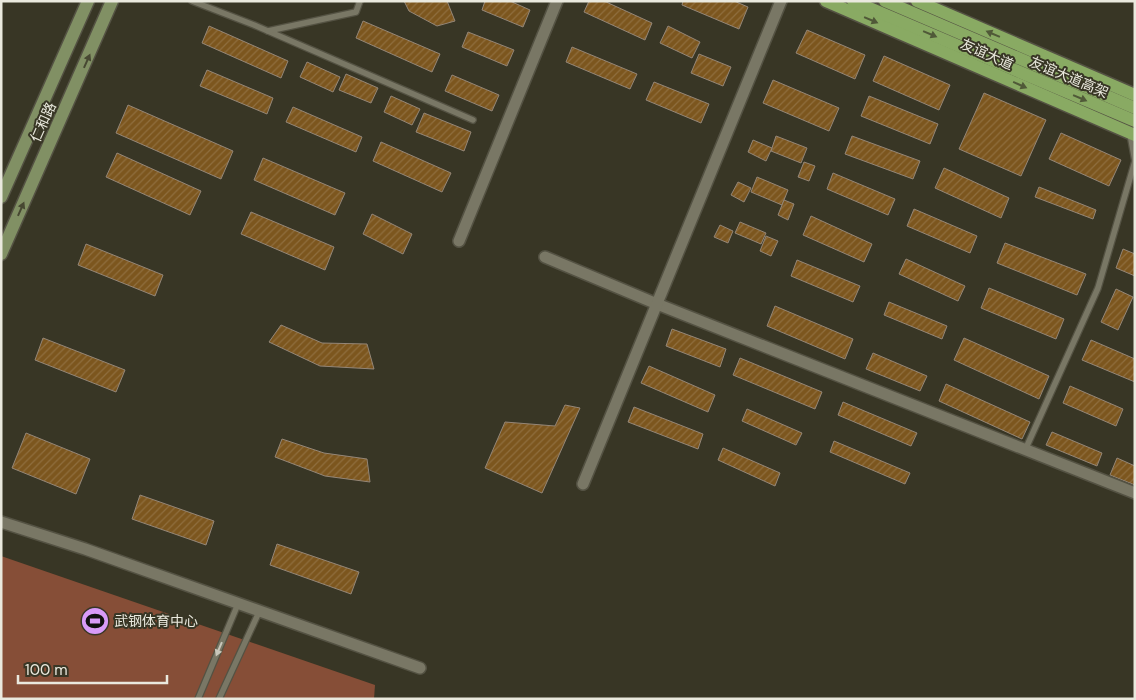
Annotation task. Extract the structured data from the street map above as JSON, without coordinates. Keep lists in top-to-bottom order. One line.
{"streets":{"main road":["友谊大道","友谊大道高架","仁和路"]},"places":{"sports":["武钢体育中心"]},"scale_bar":"100 m"}
